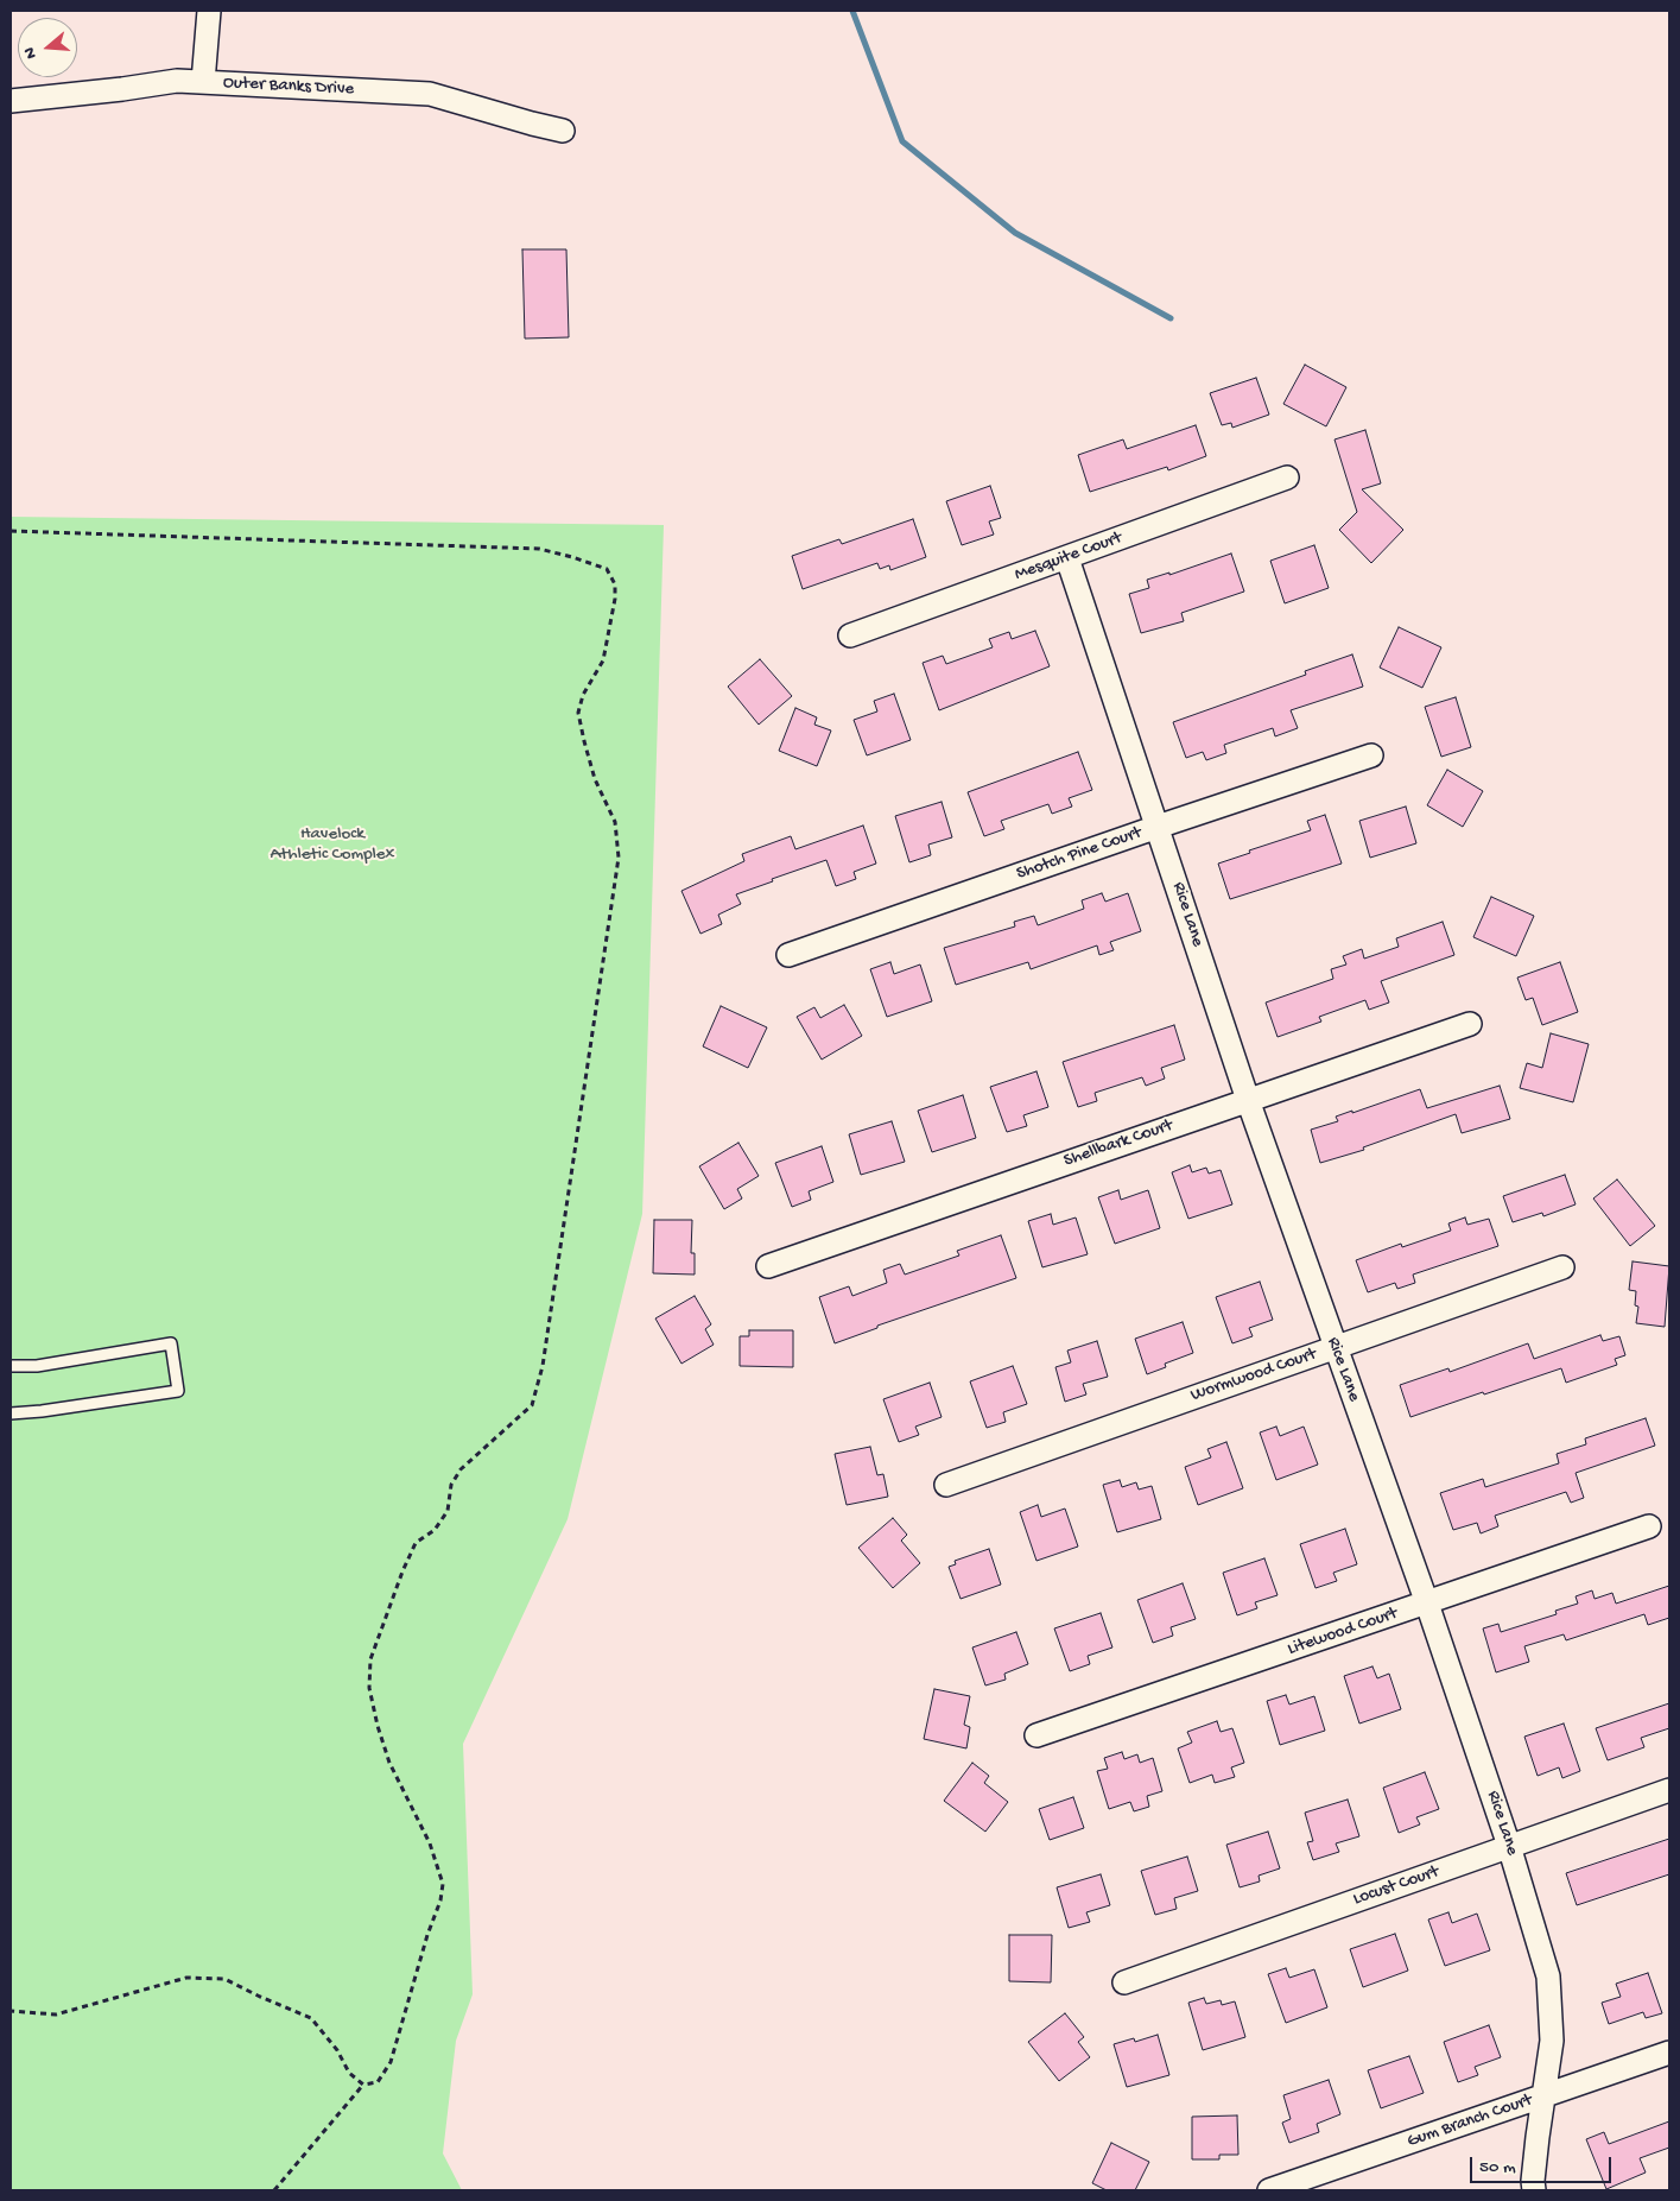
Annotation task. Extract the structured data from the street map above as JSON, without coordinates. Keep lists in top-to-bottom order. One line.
{"streets":{"street":["Outer Banks Drive","Mesquite Court","Shotch Pine Court","Rice Lane","Shellbark Court","Wormwood Court","Litewood Court","Locust Court","Gum Branch Court"]},"crossings":[["Mesquite Court","Rice Lane"],["Shotch Pine Court","Rice Lane"],["Rice Lane","Shellbark Court"],["Rice Lane","Wormwood Court"],["Rice Lane","Litewood Court"],["Rice Lane","Locust Court"],["Rice Lane","Gum Branch Court"]],"parks":["Havelock Athletic Complex"],"scale_bar":"50 m","north":"left"}
